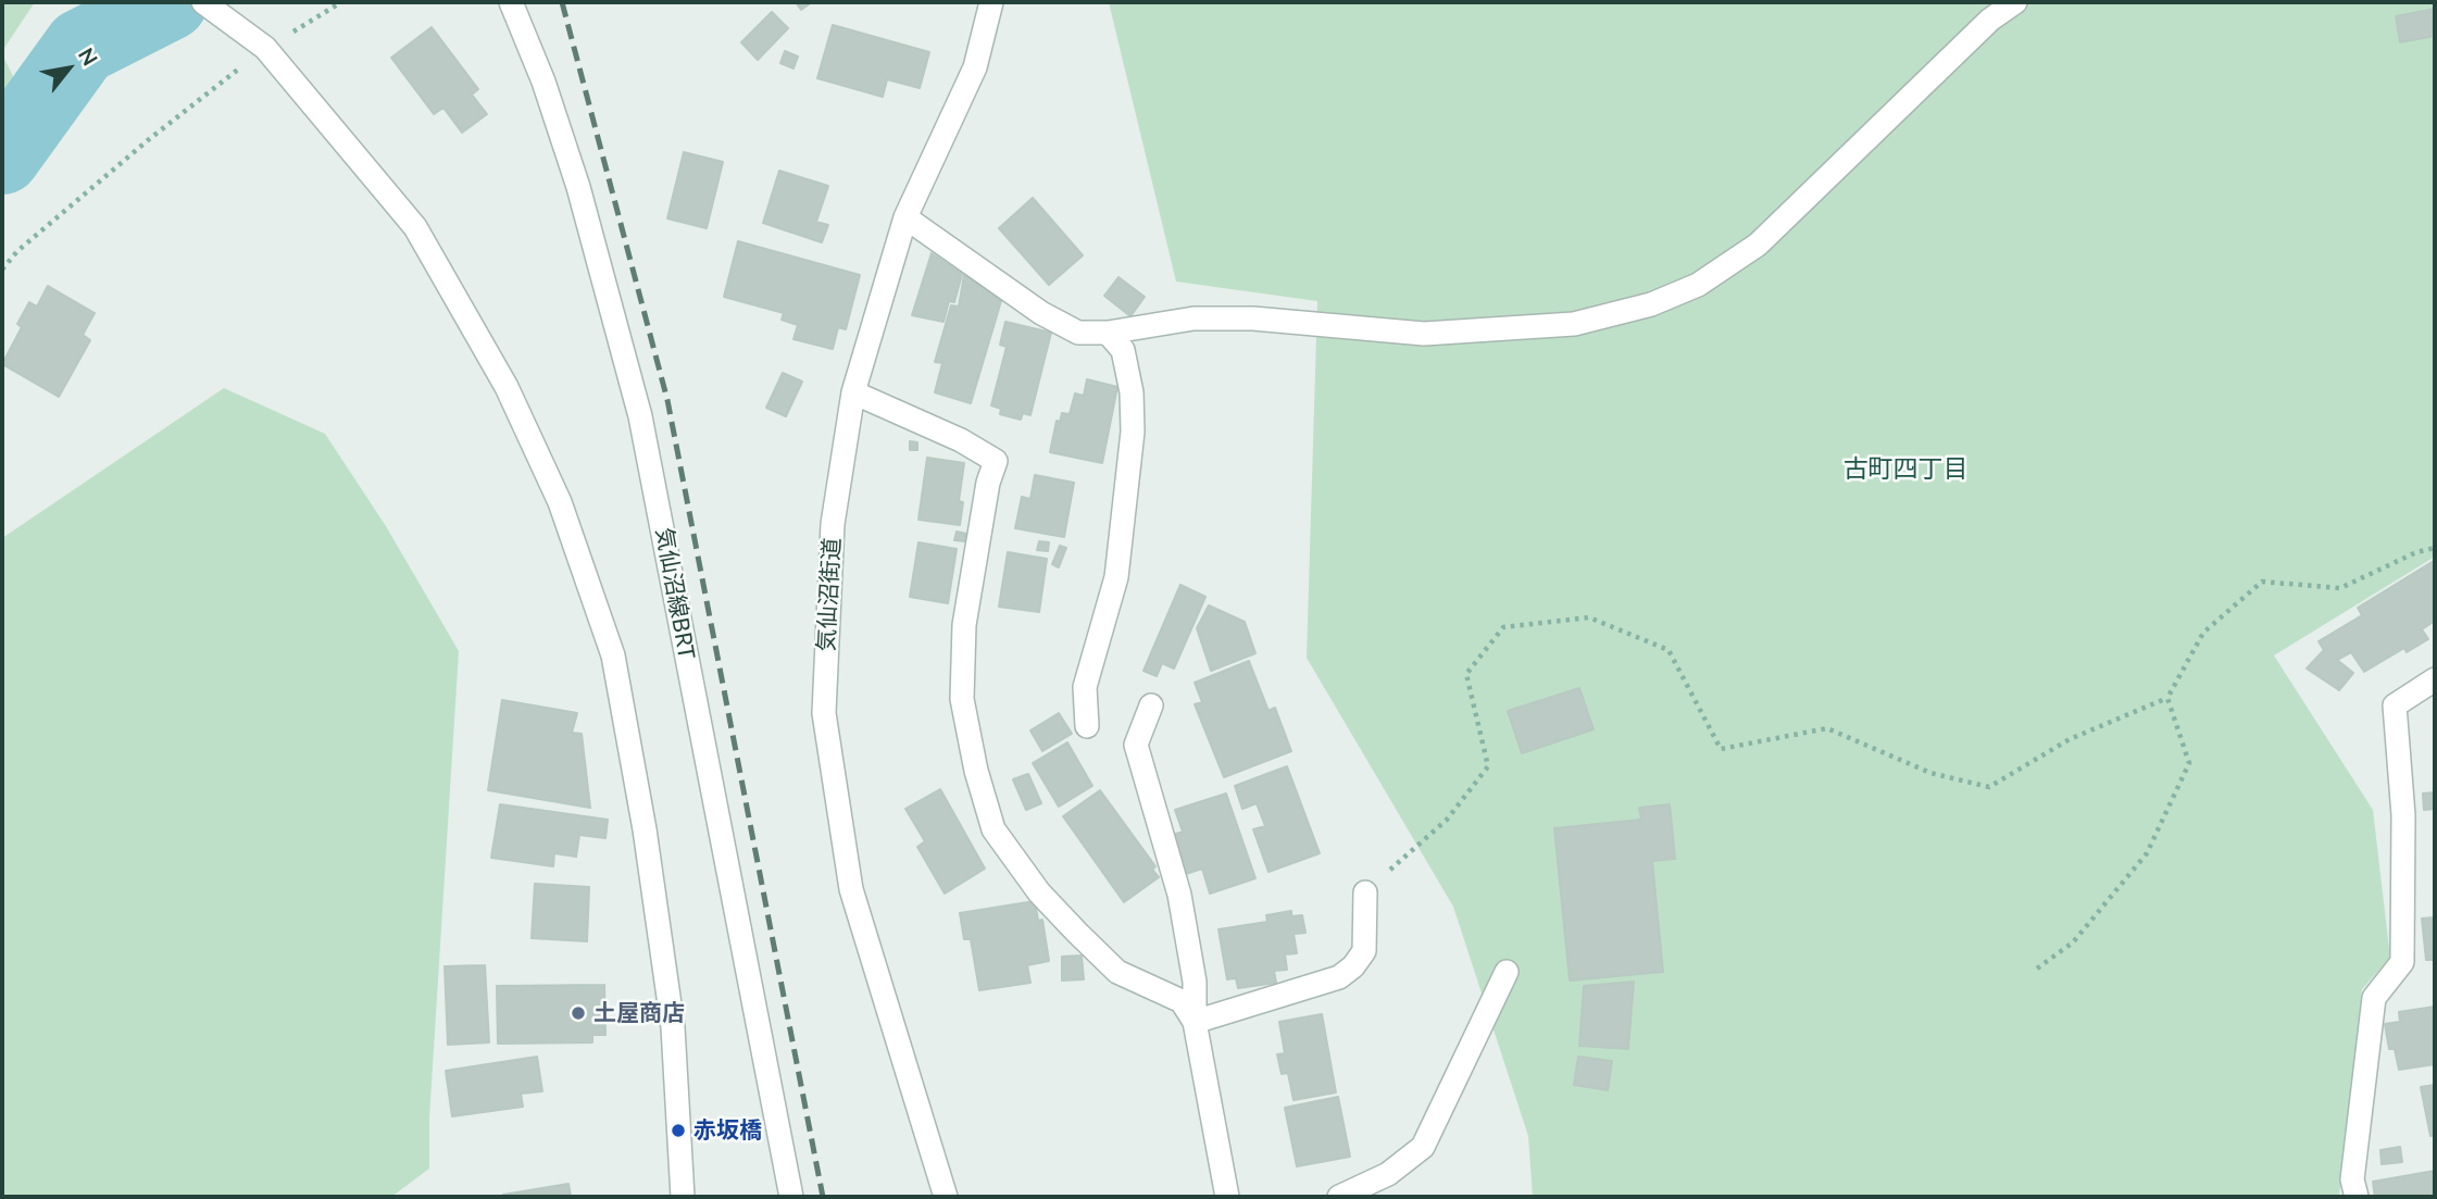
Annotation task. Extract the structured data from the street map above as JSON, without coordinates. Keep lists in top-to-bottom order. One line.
{"streets":{"street":["気仙沼線BRT","気仙沼街道"]},"districts":["古町四丁目"],"places":["土屋商店","赤坂橋"],"north":"top right"}
